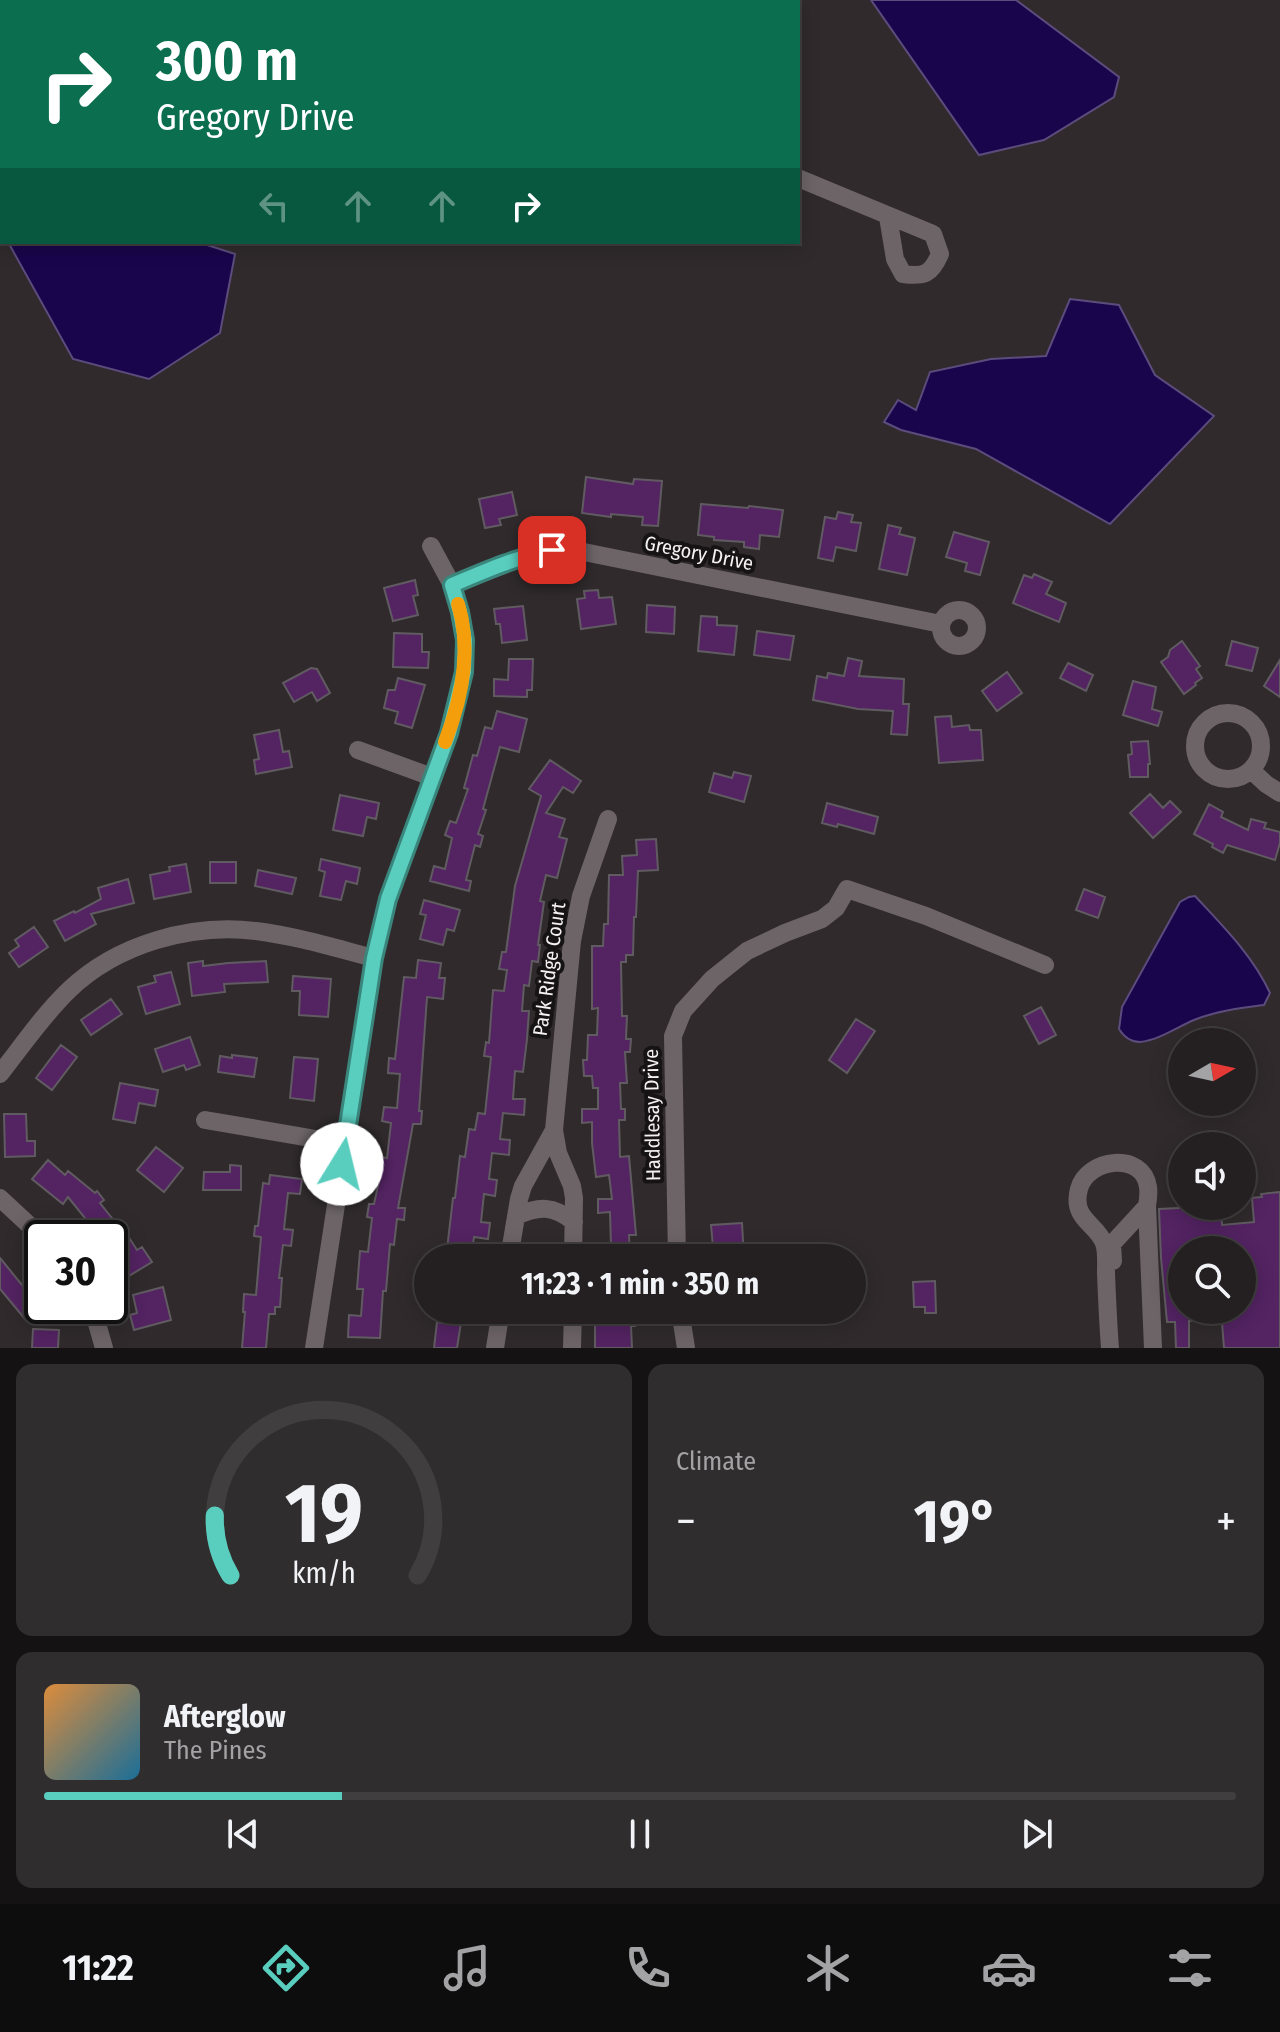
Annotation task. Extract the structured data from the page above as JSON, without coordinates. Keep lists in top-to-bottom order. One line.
{"streets":{"street":["Gregory Drive","Park Ridge Court","Haddlesay Drive"]},"north":"right","page":{"turn":["300 m","Gregory Drive"],"limit":"30","trip":"11:23 · 1 min · 350 m","tile":"Climate","heat":["−","19°","+"],"song":["Afterglow","The Pines"],"tabs":"11:22","gauge":["19","km/h"]}}
